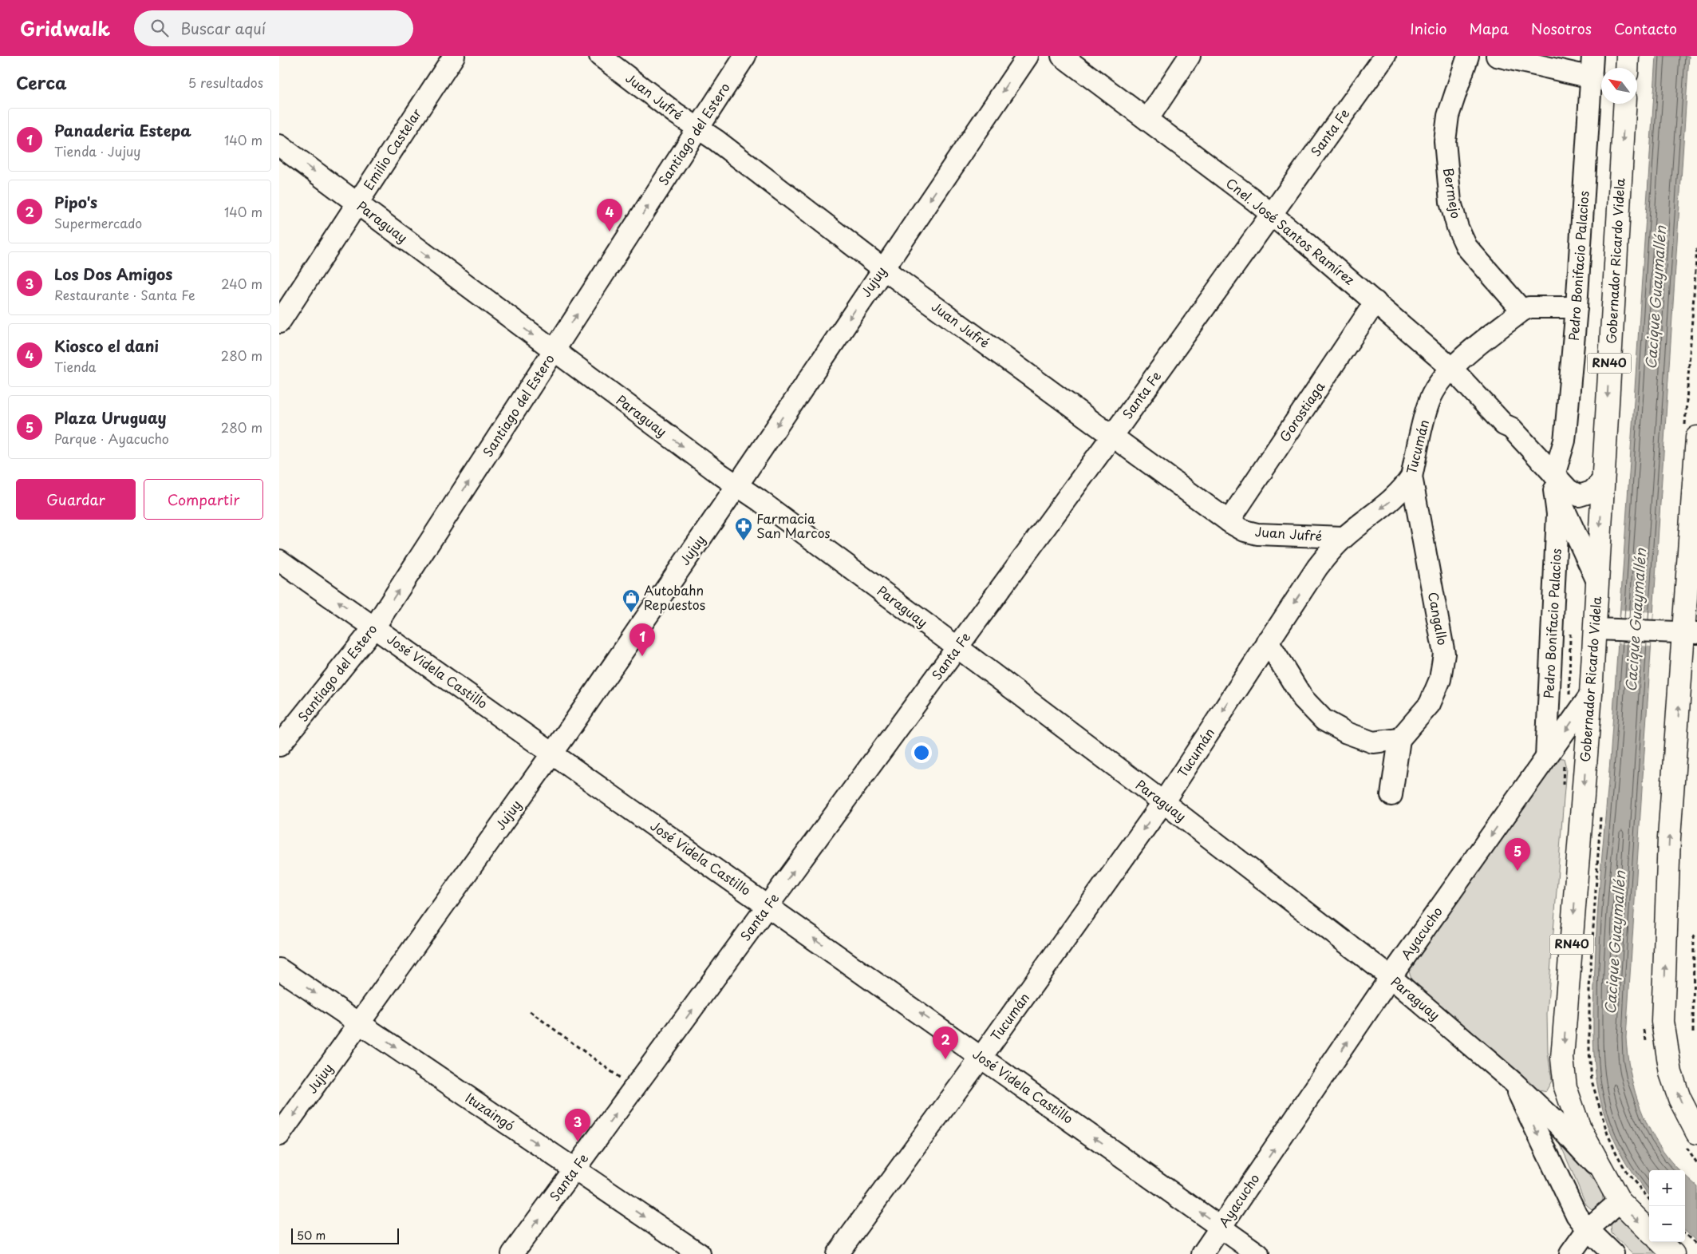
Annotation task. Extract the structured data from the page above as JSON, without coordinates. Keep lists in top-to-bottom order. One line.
{"streets":{"highway":["Gobernador Ricardo Videla","RN40"],"street":["Juan Jufré","Santa Fe","Santiago del Estero","Emilio Castelar","Bermejo","Paraguay","Cnel. José Santos Ramírez","Pedro Bonifacio Palacios","Jujuy","Gorostiaga","Tucumán","Cangallo","José Videla Castillo","Ayacucho","Ituzaingó"]},"crossings":[["Juan Jufré","Santa Fe"],["Juan Jufré","Santiago del Estero"],["Juan Jufré","Jujuy"],["Juan Jufré","Gorostiaga"],["Juan Jufré","Tucumán"],["Santa Fe","Paraguay"],["Santa Fe","Cnel. José Santos Ramírez"],["Santa Fe","José Videla Castillo"],["Santa Fe","Ituzaingó"],["Santiago del Estero","Paraguay"],["Santiago del Estero","José Videla Castillo"],["Emilio Castelar","Paraguay"],["Bermejo","Tucumán"],["Paraguay","Gobernador Ricardo Videla"],["Paraguay","Jujuy"],["Paraguay","Tucumán"],["Paraguay","Ayacucho"],["Cnel. José Santos Ramírez","Gobernador Ricardo Videla"],["Cnel. José Santos Ramírez","Pedro Bonifacio Palacios"],["Cnel. José Santos Ramírez","Gorostiaga"],["Cnel. José Santos Ramírez","Tucumán"],["Gobernador Ricardo Videla","Ayacucho"],["Pedro Bonifacio Palacios","Tucumán"],["Pedro Bonifacio Palacios","Ayacucho"],["Jujuy","José Videla Castillo"],["Jujuy","Ituzaingó"],["Tucumán","Cangallo"],["Tucumán","José Videla Castillo"],["José Videla Castillo","Ayacucho"]],"one_way":["Santa Fe","Santiago del Estero","Paraguay","Jujuy","Tucumán","José Videla Castillo","Ituzaingó"],"water":["Cacique Guaymallén"],"places":{"pharmacy":["Farmacia San Marcos"],"shop":["Autobahn Repuestos"]},"scale_bar":"50 m","north":"top left","page":{"header":"Gridwalk","search":"Buscar aquí","nav":["Inicio","Mapa","Nosotros","Contacto"],"heading":["Cerca","5 resultados"],"list":[{"mark":"1","name":"Panaderia Estepa","note":"Tienda · Jujuy","value":"140 m"},{"mark":"2","name":"Pipo's","note":"Supermercado","value":"140 m"},{"mark":"3","name":"Los Dos Amigos","note":"Restaurante · Santa Fe","value":"240 m"},{"mark":"4","name":"Kiosco el dani","note":"Tienda","value":"280 m"},{"mark":"5","name":"Plaza Uruguay","note":"Parque · Ayacucho","value":"280 m"}],"pins":["4","1","5","2","3"],"buttons":["Guardar","Compartir"],"map_buttons":["+","−"],"scale":"50 m"}}
